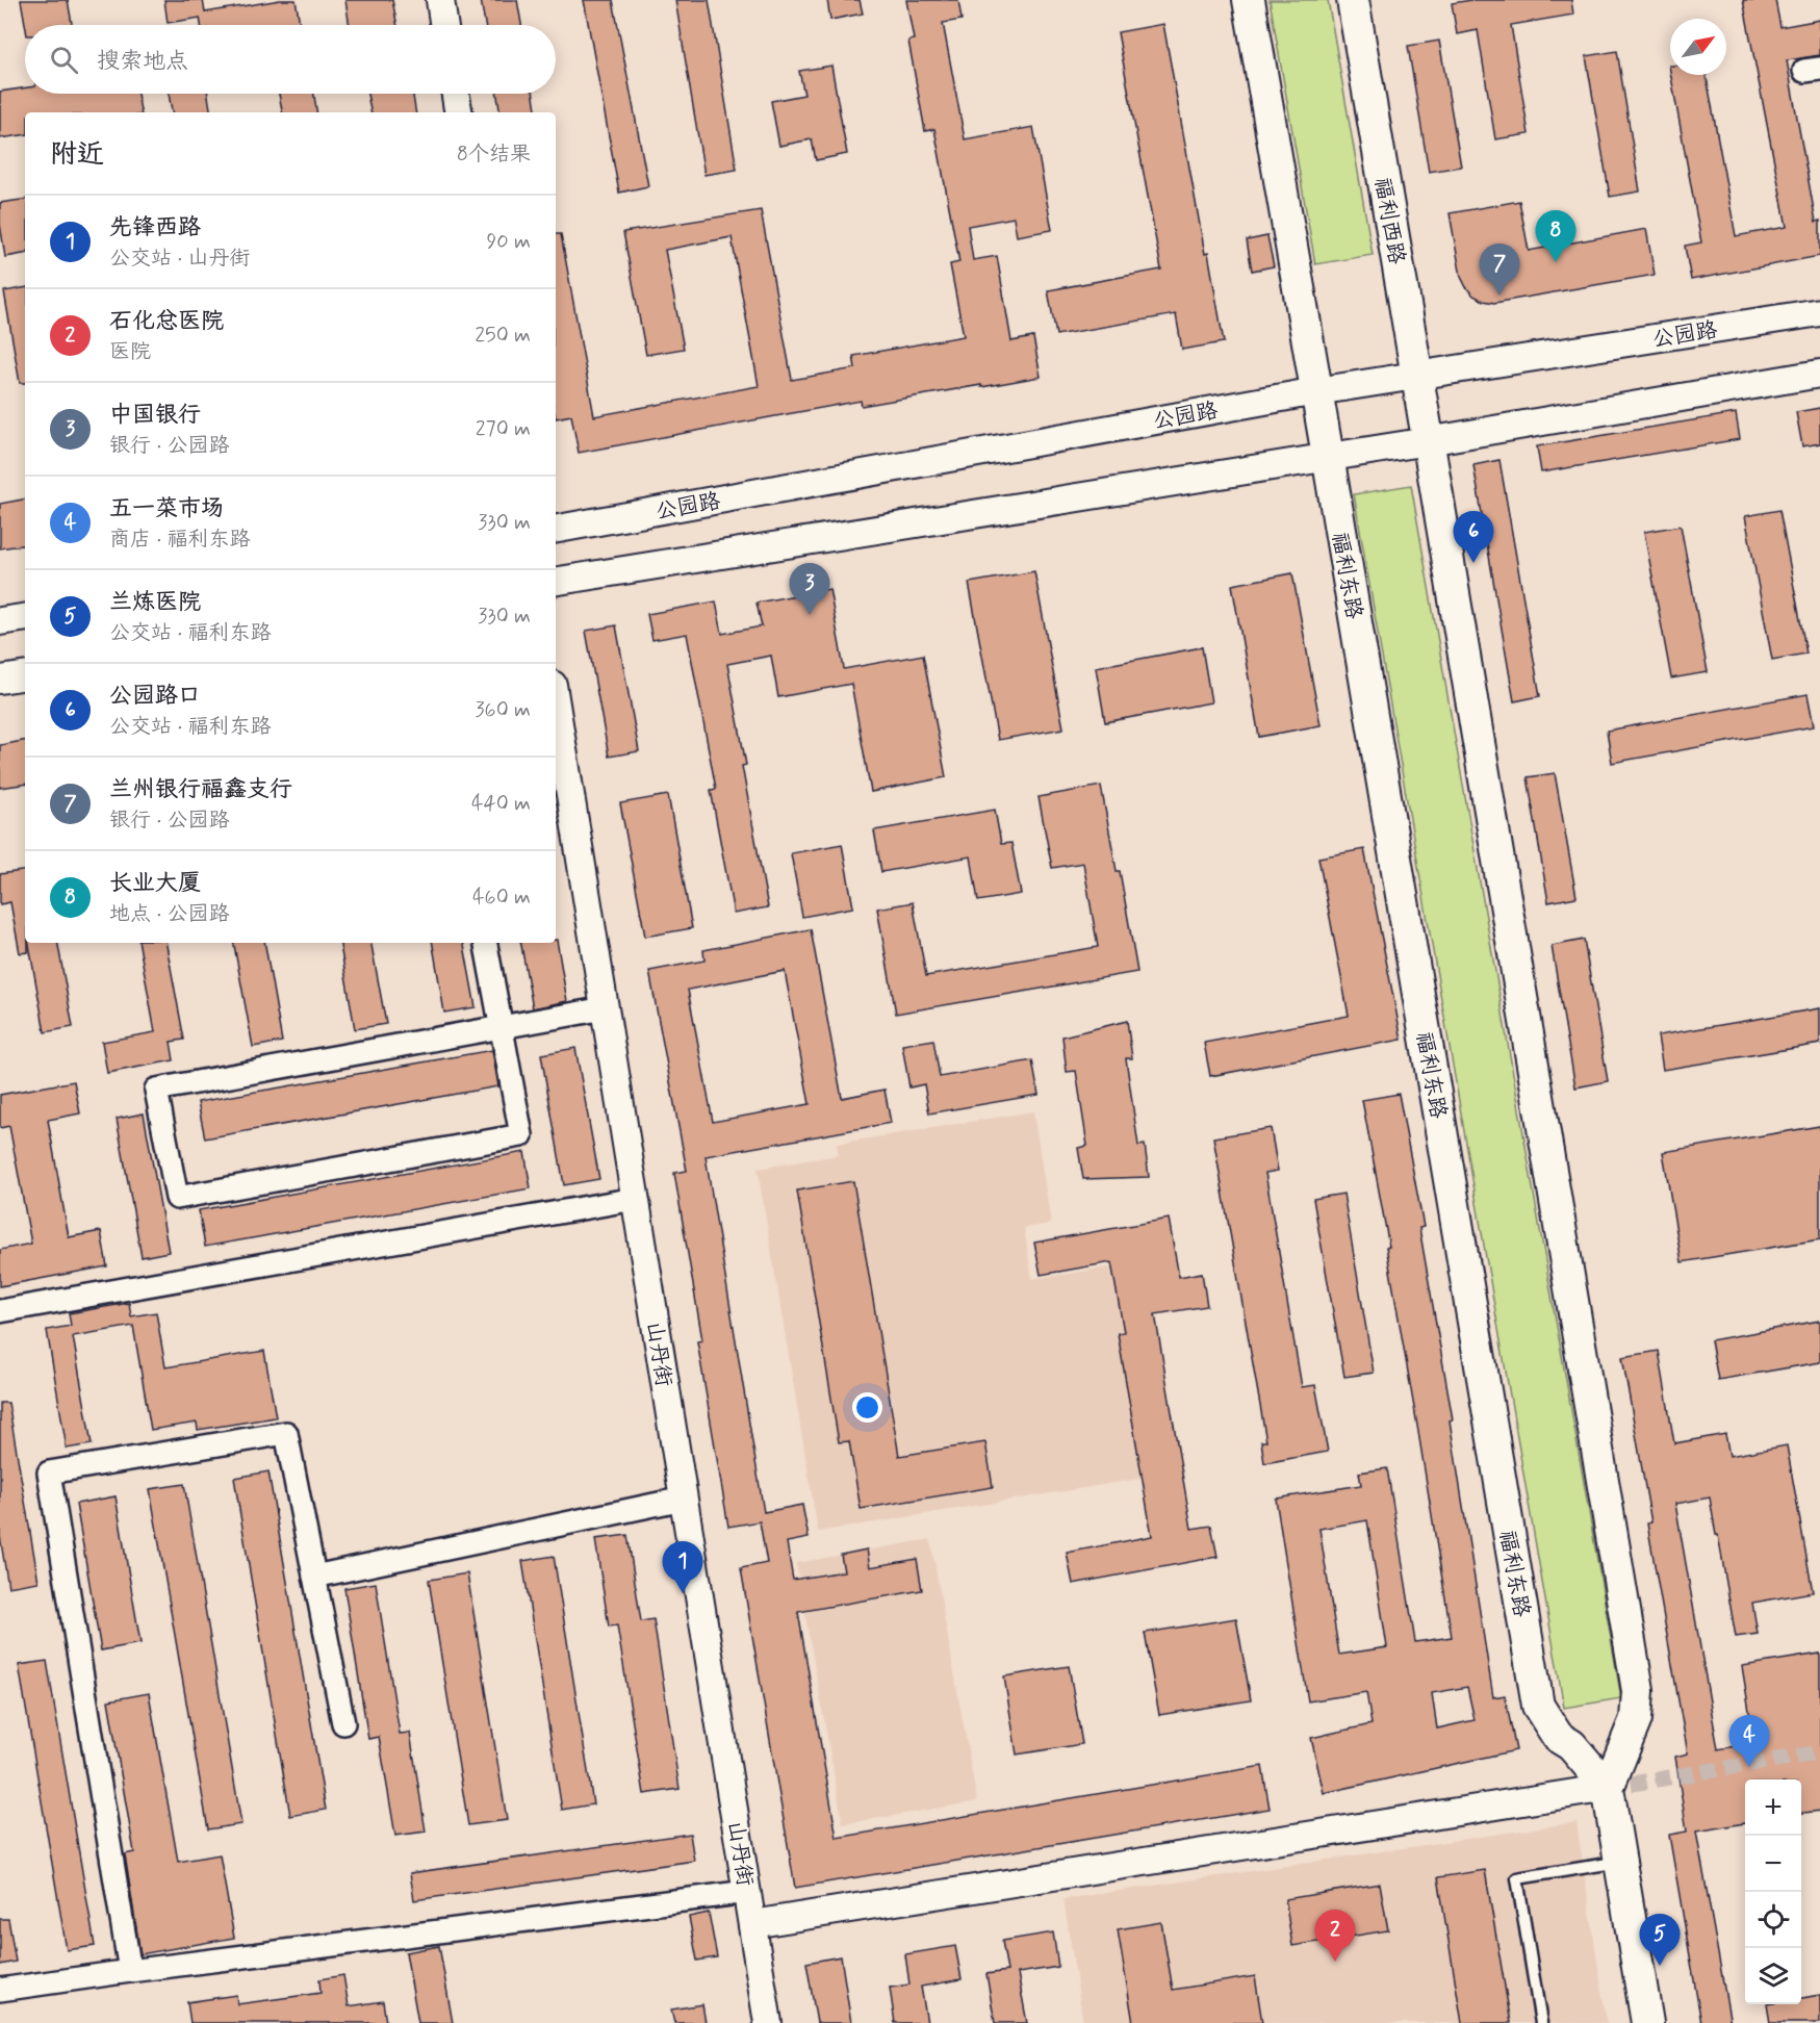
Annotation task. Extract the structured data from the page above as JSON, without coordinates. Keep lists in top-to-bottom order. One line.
{"streets":{"main road":["福利西路","福利东路"],"street":["公园路","山丹街"]},"crossings":[["福利西路","公园路"],["公园路","福利东路"]],"north":"top right","page":{"search":"搜索地点","heading":["附近","8个结果"],"list":[{"mark":"1","name":"先锋西路","note":"公交站 · 山丹街","value":"90 m"},{"mark":"2","name":"石化总医院","note":"医院","value":"250 m"},{"mark":"3","name":"中国银行","note":"银行 · 公园路","value":"270 m"},{"mark":"4","name":"五一菜市场","note":"商店 · 福利东路","value":"330 m"},{"mark":"5","name":"兰炼医院","note":"公交站 · 福利东路","value":"330 m"},{"mark":"6","name":"公园路口","note":"公交站 · 福利东路","value":"360 m"},{"mark":"7","name":"兰州银行福鑫支行","note":"银行 · 公园路","value":"440 m"},{"mark":"8","name":"长业大厦","note":"地点 · 公园路","value":"460 m"}],"pins":["8","7","6","3","1","4","2","5"],"map_buttons":["+","−"]}}
